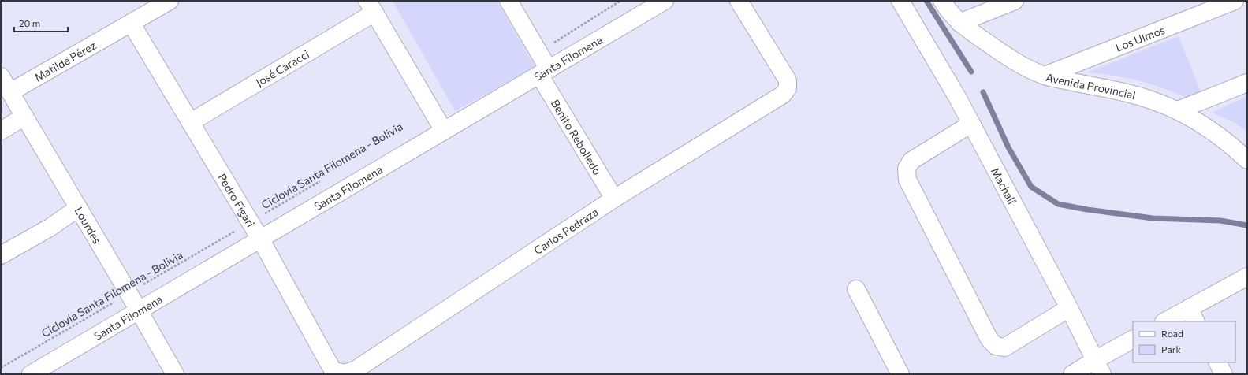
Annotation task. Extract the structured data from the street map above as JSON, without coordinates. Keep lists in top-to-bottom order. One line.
{"streets":{"street":["Los Ulmos","Santa Filomena","Matilde Pérez","José Caracci","Avenida Provincial","Benito Rebolledo","Machalí","Pedro Figari","Lourdes","Carlos Pedraza"],"path":["Ciclovía Santa Filomena - Bolivia"]},"crossings":[["Los Ulmos","Avenida Provincial"],["Santa Filomena","Benito Rebolledo"],["Santa Filomena","Pedro Figari"],["Santa Filomena","Lourdes"],["Matilde Pérez","Pedro Figari"],["Matilde Pérez","Lourdes"],["José Caracci","Pedro Figari"],["Benito Rebolledo","Carlos Pedraza"],["Ciclovía Santa Filomena - Bolivia","Pedro Figari"],["Ciclovía Santa Filomena - Bolivia","Lourdes"],["Pedro Figari","Carlos Pedraza"]],"legend":["Road","Park"],"scale_bar":"20 m"}
